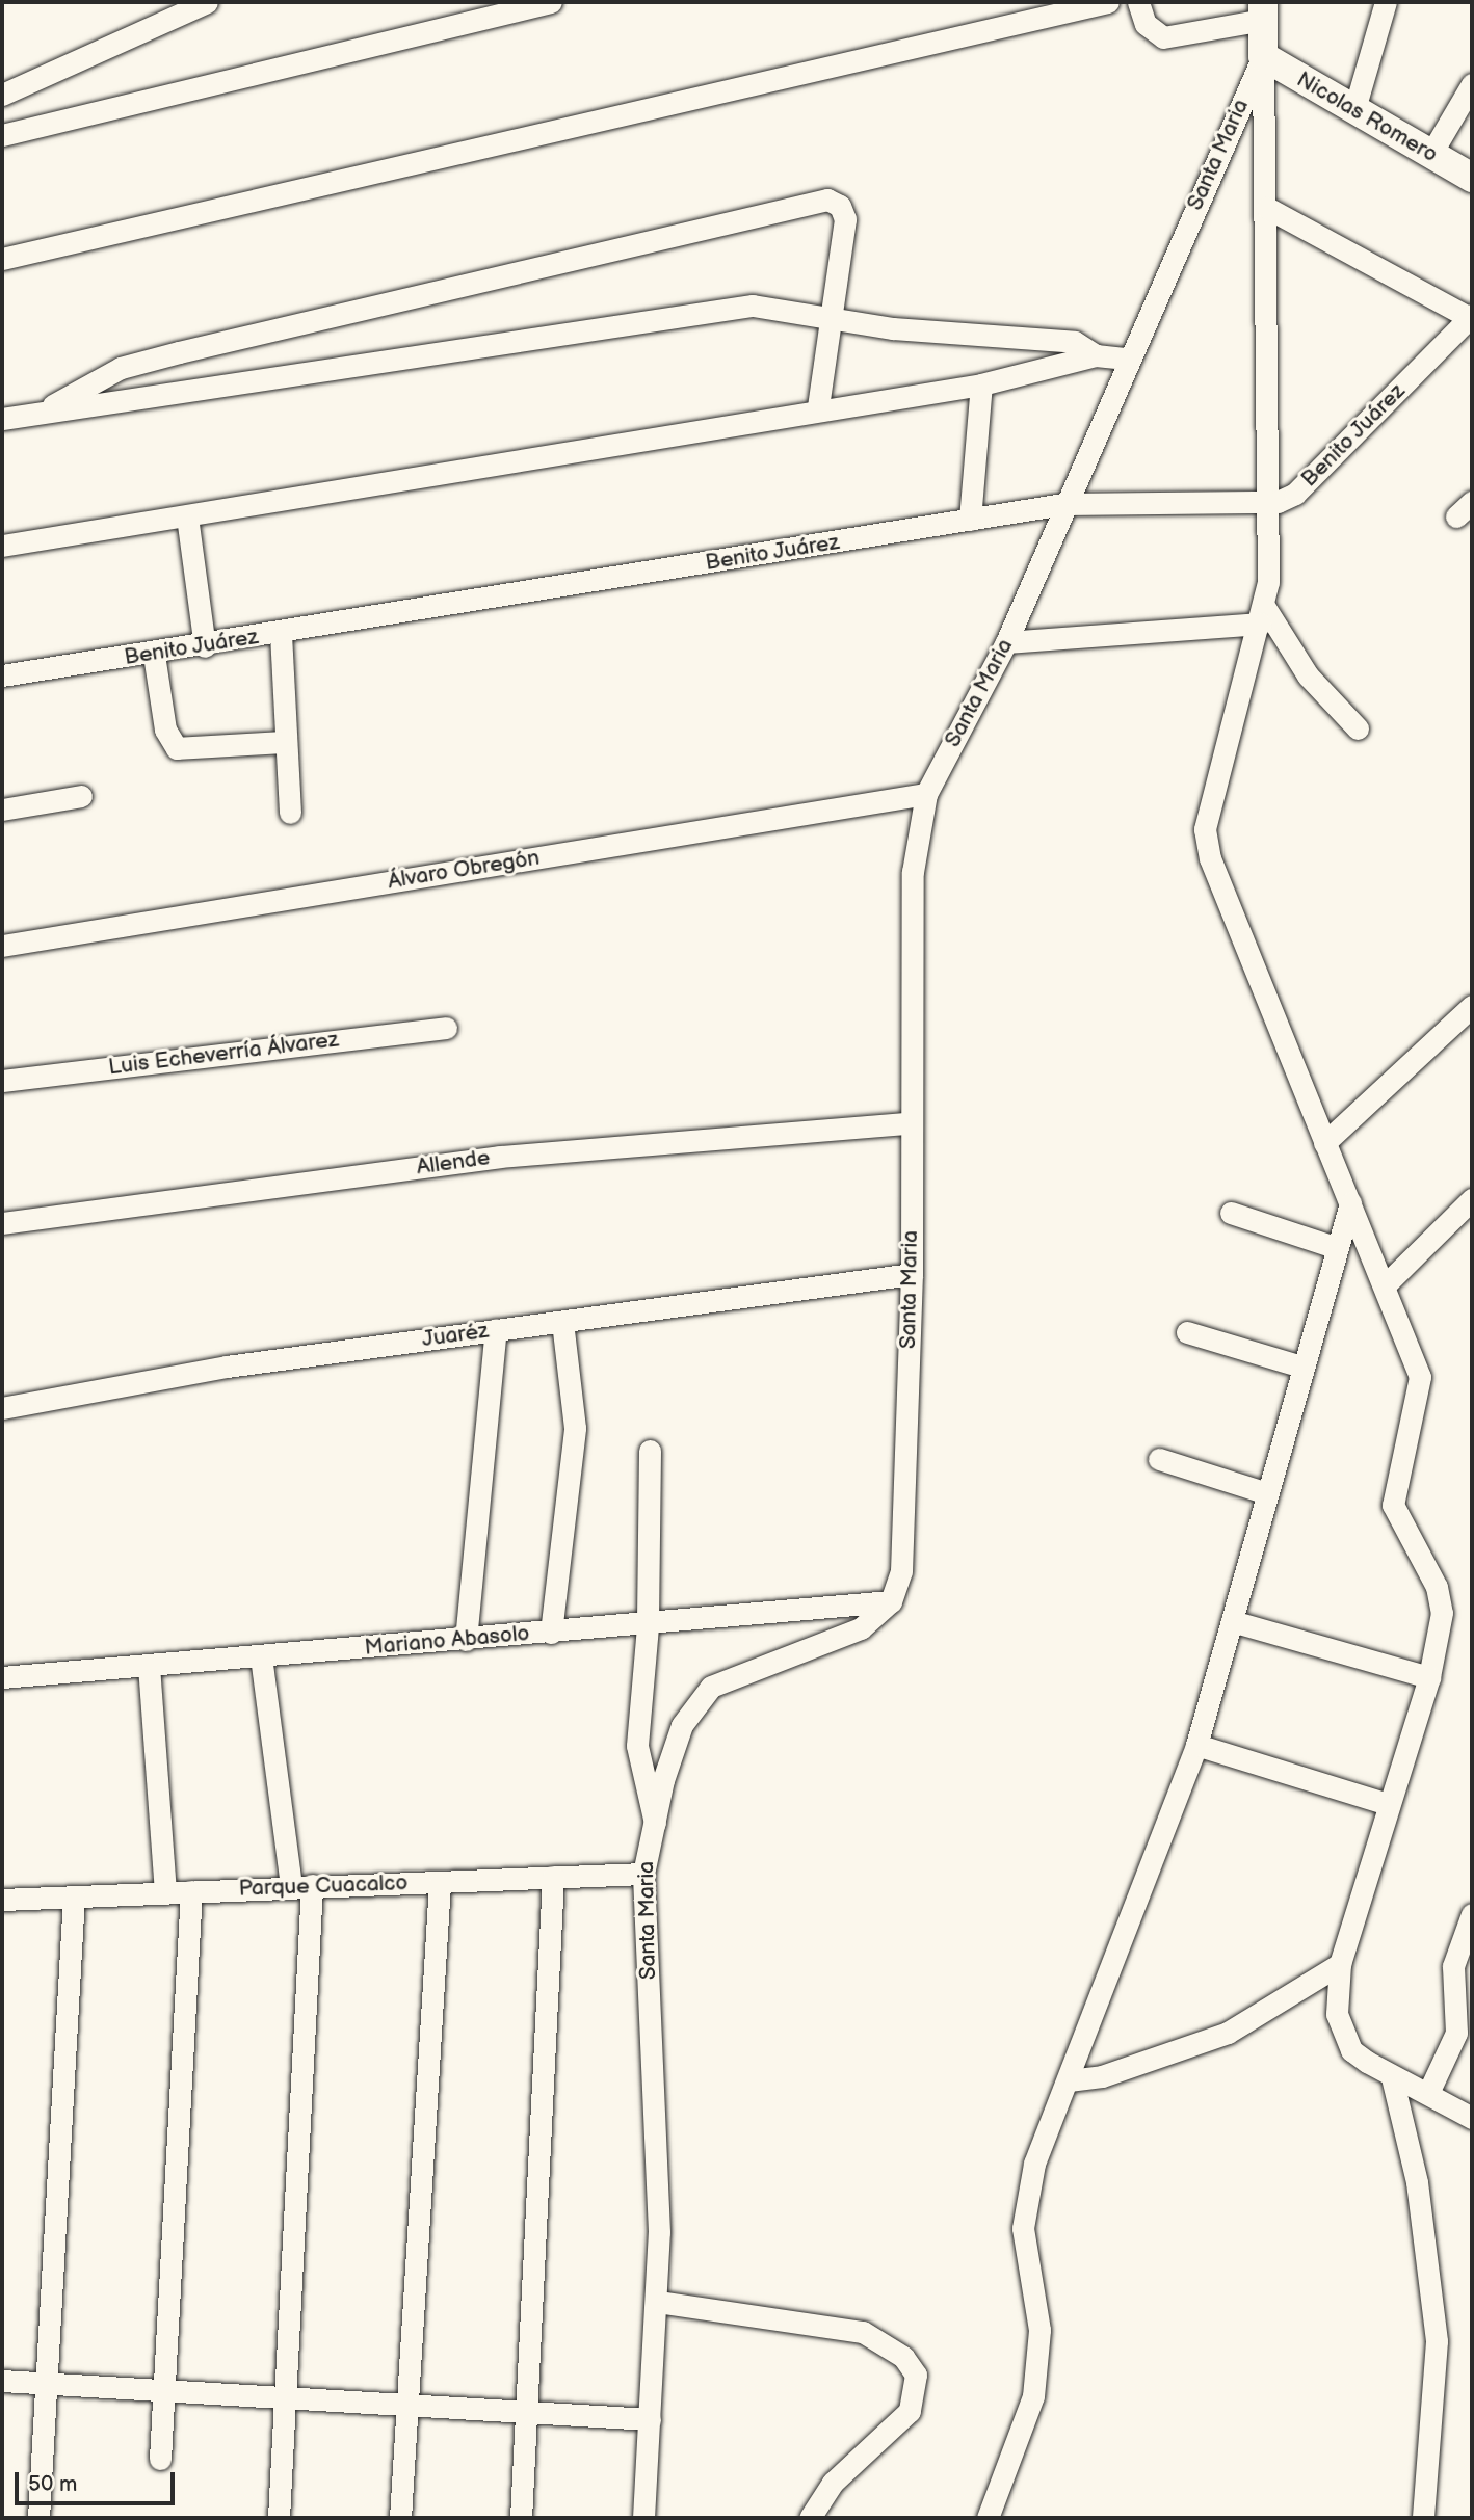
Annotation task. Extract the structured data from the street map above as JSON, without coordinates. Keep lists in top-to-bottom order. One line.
{"streets":{"main road":["Nicolas Romero","Santa Maria"],"street":["Benito Juárez","Álvaro Obregón","Luis Echeverría Álvarez","Allende","Juaréz","Mariano Abasolo","Parque Cuacalco"]},"crossings":[["Nicolas Romero","Santa Maria"],["Santa Maria","Benito Juárez"],["Santa Maria","Álvaro Obregón"],["Santa Maria","Allende"],["Santa Maria","Juaréz"],["Santa Maria","Mariano Abasolo"],["Santa Maria","Parque Cuacalco"]],"scale_bar":"50 m"}
